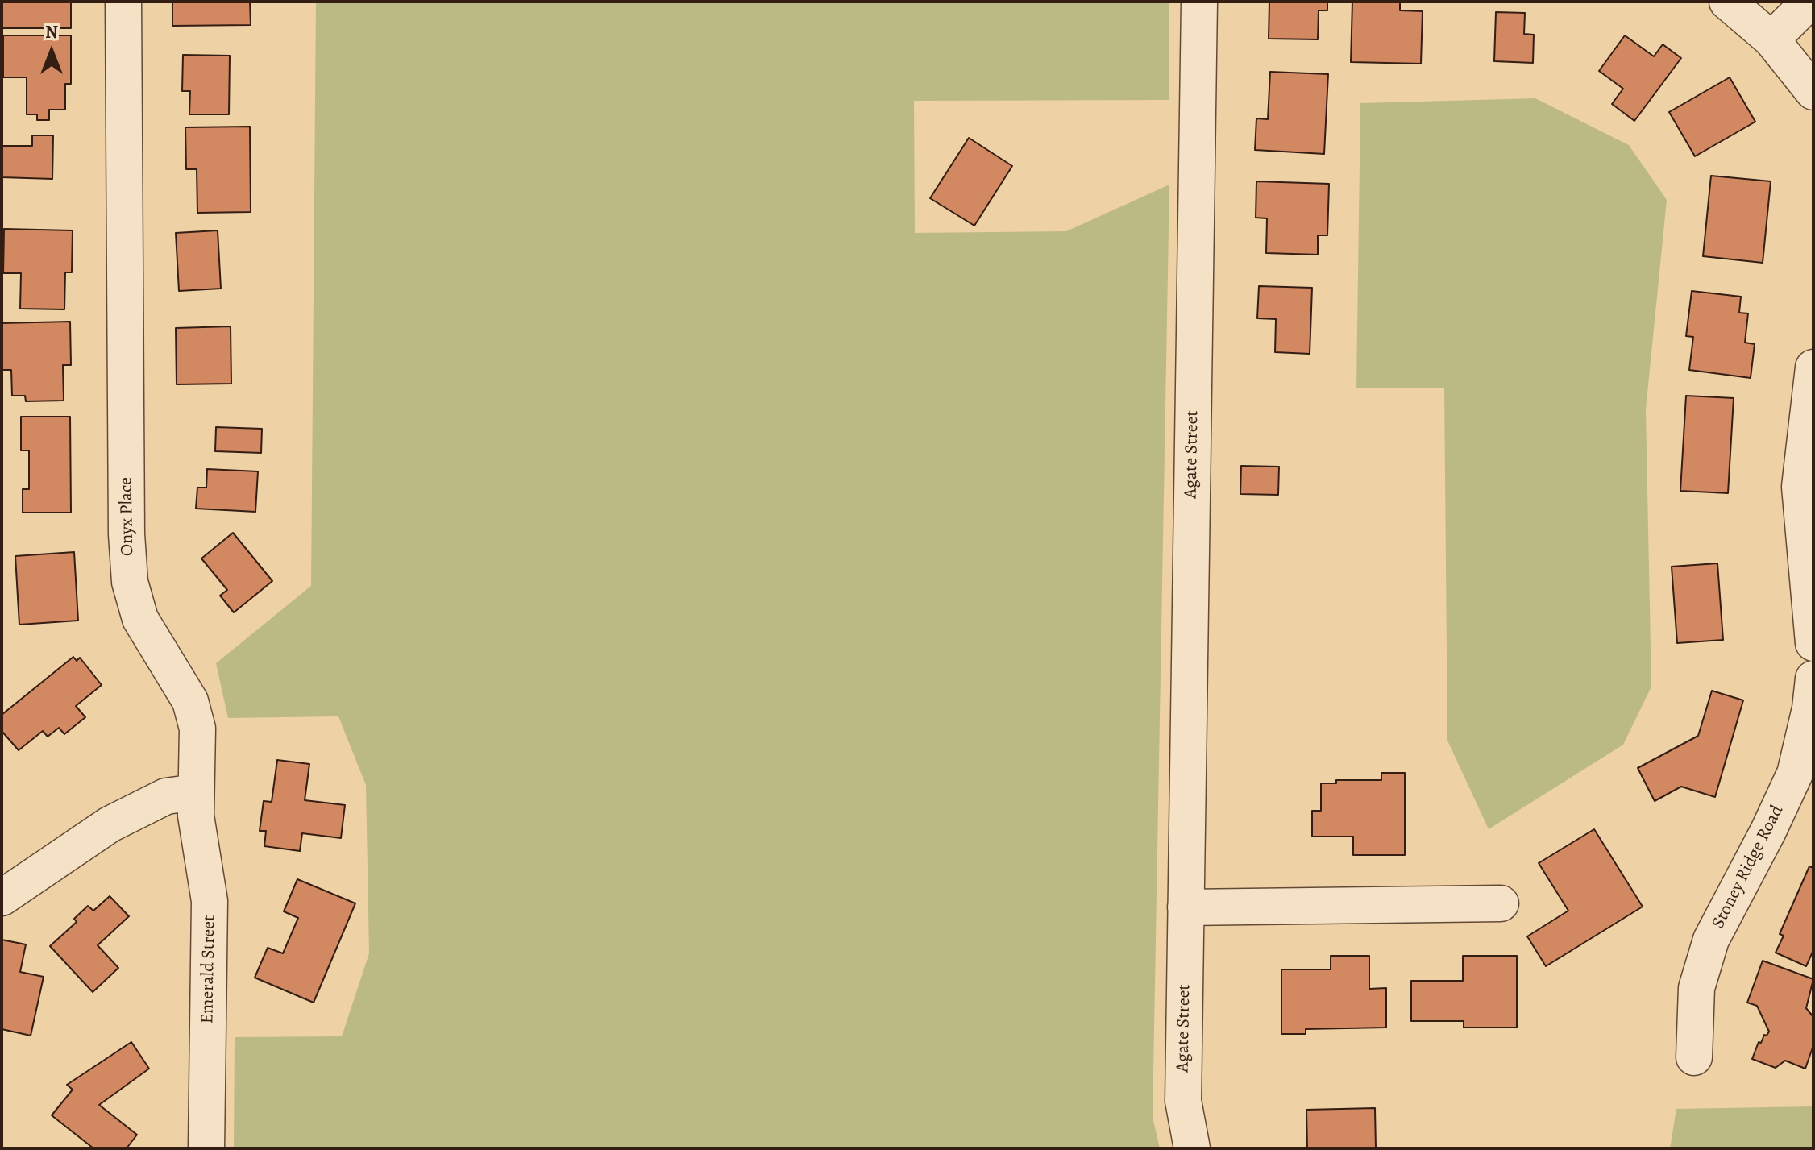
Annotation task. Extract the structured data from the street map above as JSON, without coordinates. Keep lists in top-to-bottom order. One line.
{"streets":{"street":["Agate Street","Onyx Place","Stoney Ridge Road","Emerald Street"]},"crossings":[["Onyx Place","Emerald Street"]],"north":"top"}
